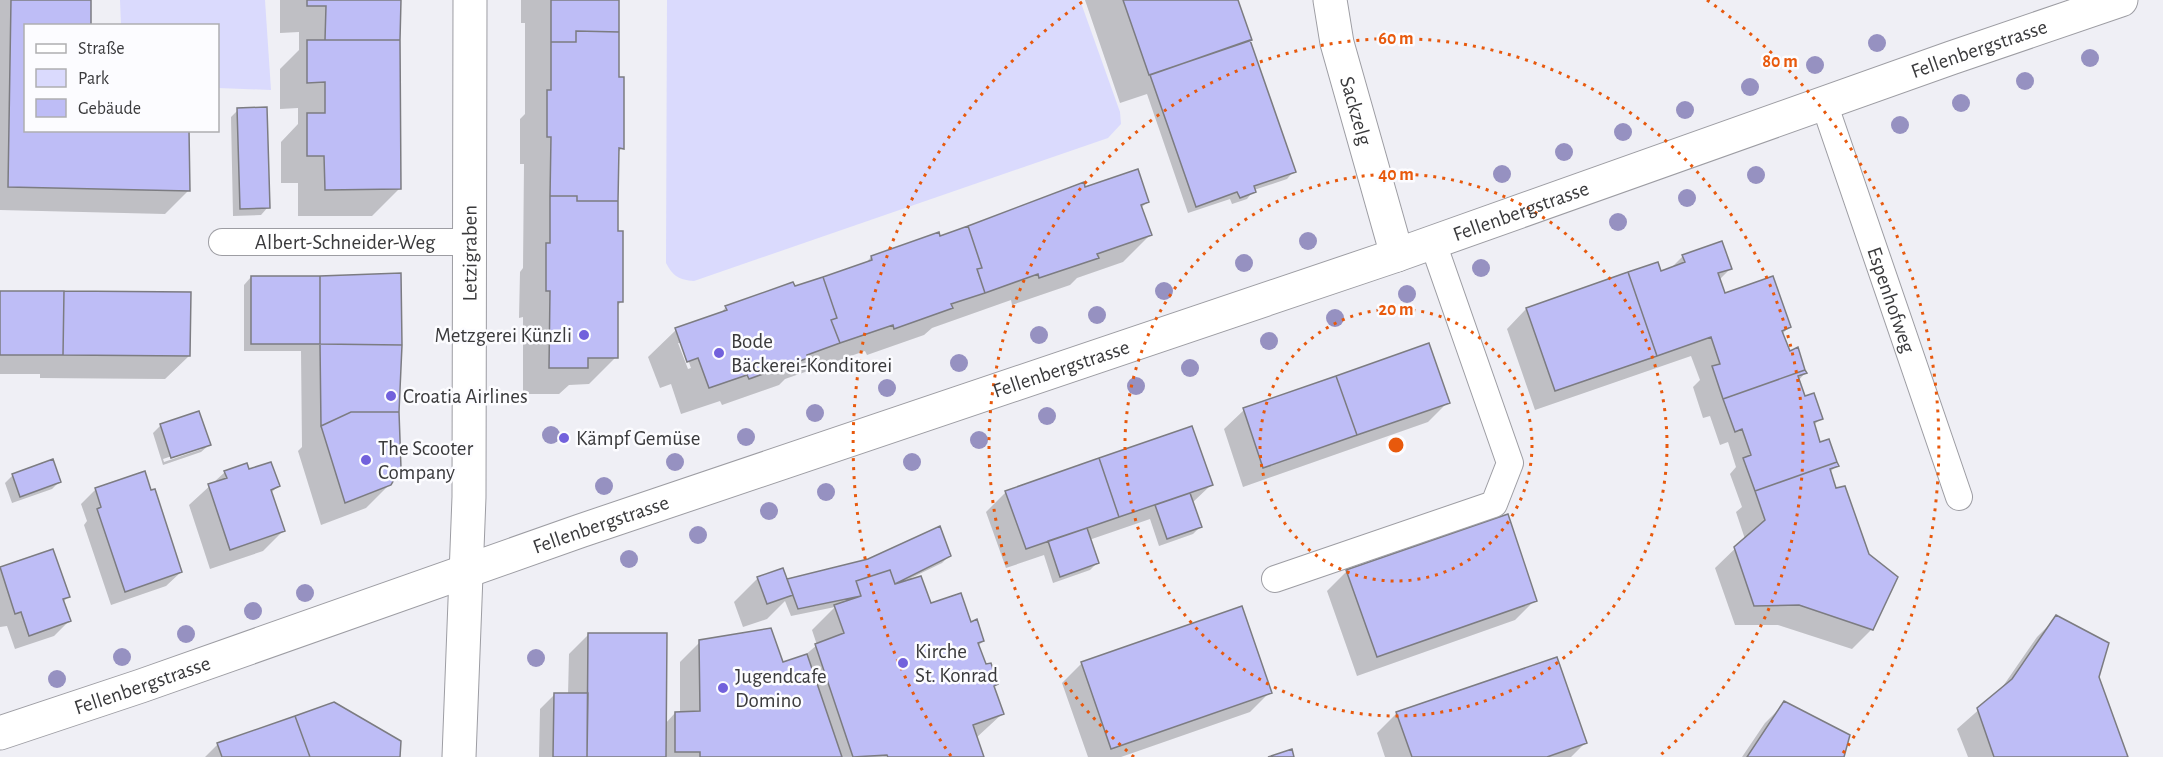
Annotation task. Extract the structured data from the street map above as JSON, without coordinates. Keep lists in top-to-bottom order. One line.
{"streets":{"street":["Fellenbergstrasse","Sackzelg","Letzigraben"],"lane":["Albert-Schneider-Weg","Espenhofweg"]},"crossings":[["Fellenbergstrasse","Sackzelg"],["Fellenbergstrasse","Letzigraben"],["Fellenbergstrasse","Espenhofweg"],["Albert-Schneider-Weg","Letzigraben"]],"places":["Metzgerei Künzli","Bode Bäckerei-Konditorei","Croatia Airlines","Kämpf Gemüse","The Scooter Company","Kirche St. Konrad","Jugendcafe Domino"],"legend":["Straße","Park","Gebäude"],"rings":["60 m","80 m","40 m","20 m"]}
